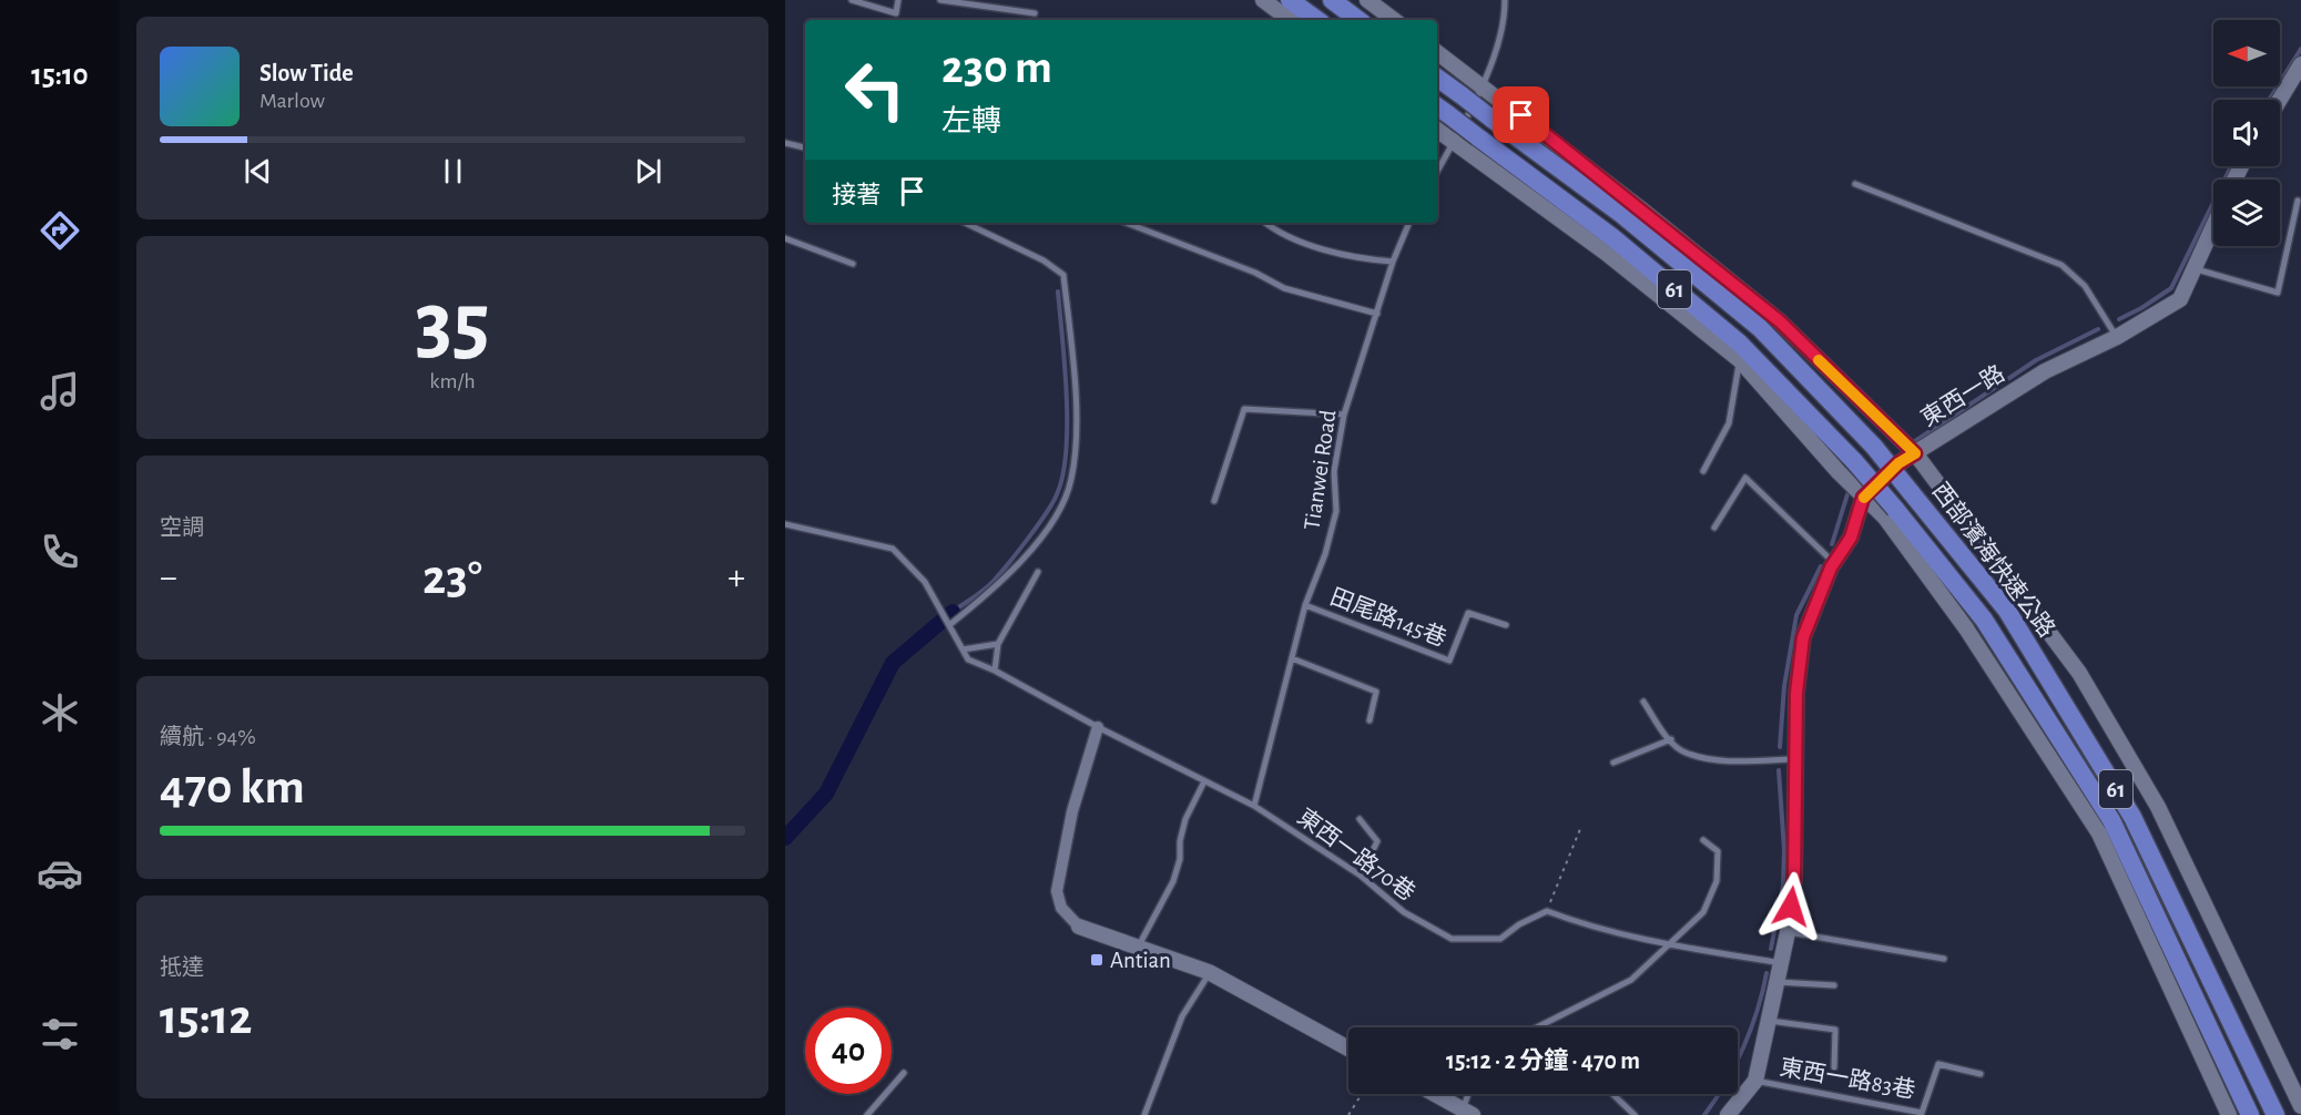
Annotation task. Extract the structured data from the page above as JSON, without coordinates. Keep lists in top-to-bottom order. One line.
{"streets":{"highway":["61","西部濱海快速公路"],"street":["東西一路"],"lane":["Tianwei Road","田尾路145巷","東西一路70巷","東西一路83巷"]},"crossings":[["東西一路","東西一路83巷"],["Tianwei Road","田尾路145巷"],["Tianwei Road","東西一路70巷"]],"places":{"transit":["Antian"]},"north":"left","page":{"tabs":"15:10","turn":["230 m","左轉"],"song":["Slow Tide","Marlow"],"then":"接著","tile":[["35","km/h"],"空調",["續航 · 94%","470 km"],["抵達","15:12"]],"heat":["−","23°","+"],"limit":"40","trip":"15:12 · 2 分鐘 · 470 m"}}
